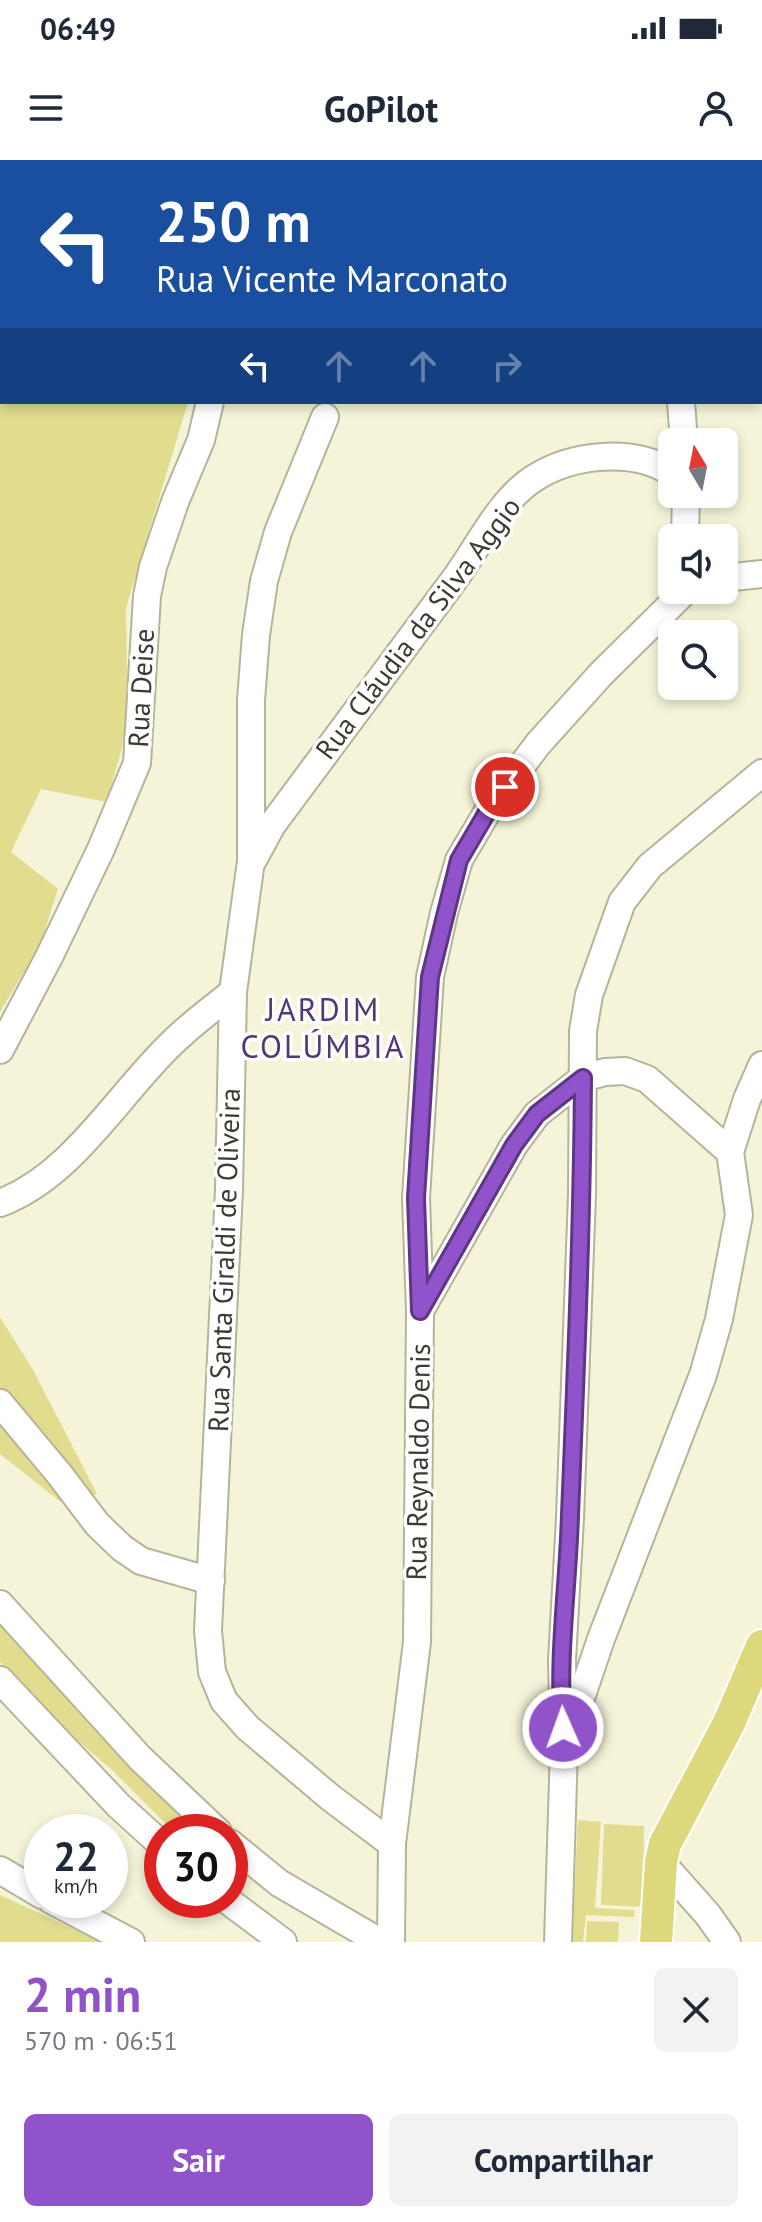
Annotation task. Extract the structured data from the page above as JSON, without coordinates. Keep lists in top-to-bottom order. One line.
{"streets":{"street":["Rua Cláudia da Silva Aggio","Rua Deise","Rua Santa Giraldi de Oliveira","Rua Reynaldo Denis"]},"crossings":[["Rua Cláudia da Silva Aggio","Rua Santa Giraldi de Oliveira"],["Rua Santa Giraldi de Oliveira","Rua Reynaldo Denis"]],"districts":["JARDIM COLÚMBIA"],"north":"top","page":{"status":"06:49","header":"GoPilot","turn":["250 m","Rua Vicente Marconato"],"speed":"22 km/h","limit":"30","heading":["2 min","570 m · 06:51"],"buttons":["Sair","Compartilhar"]}}
